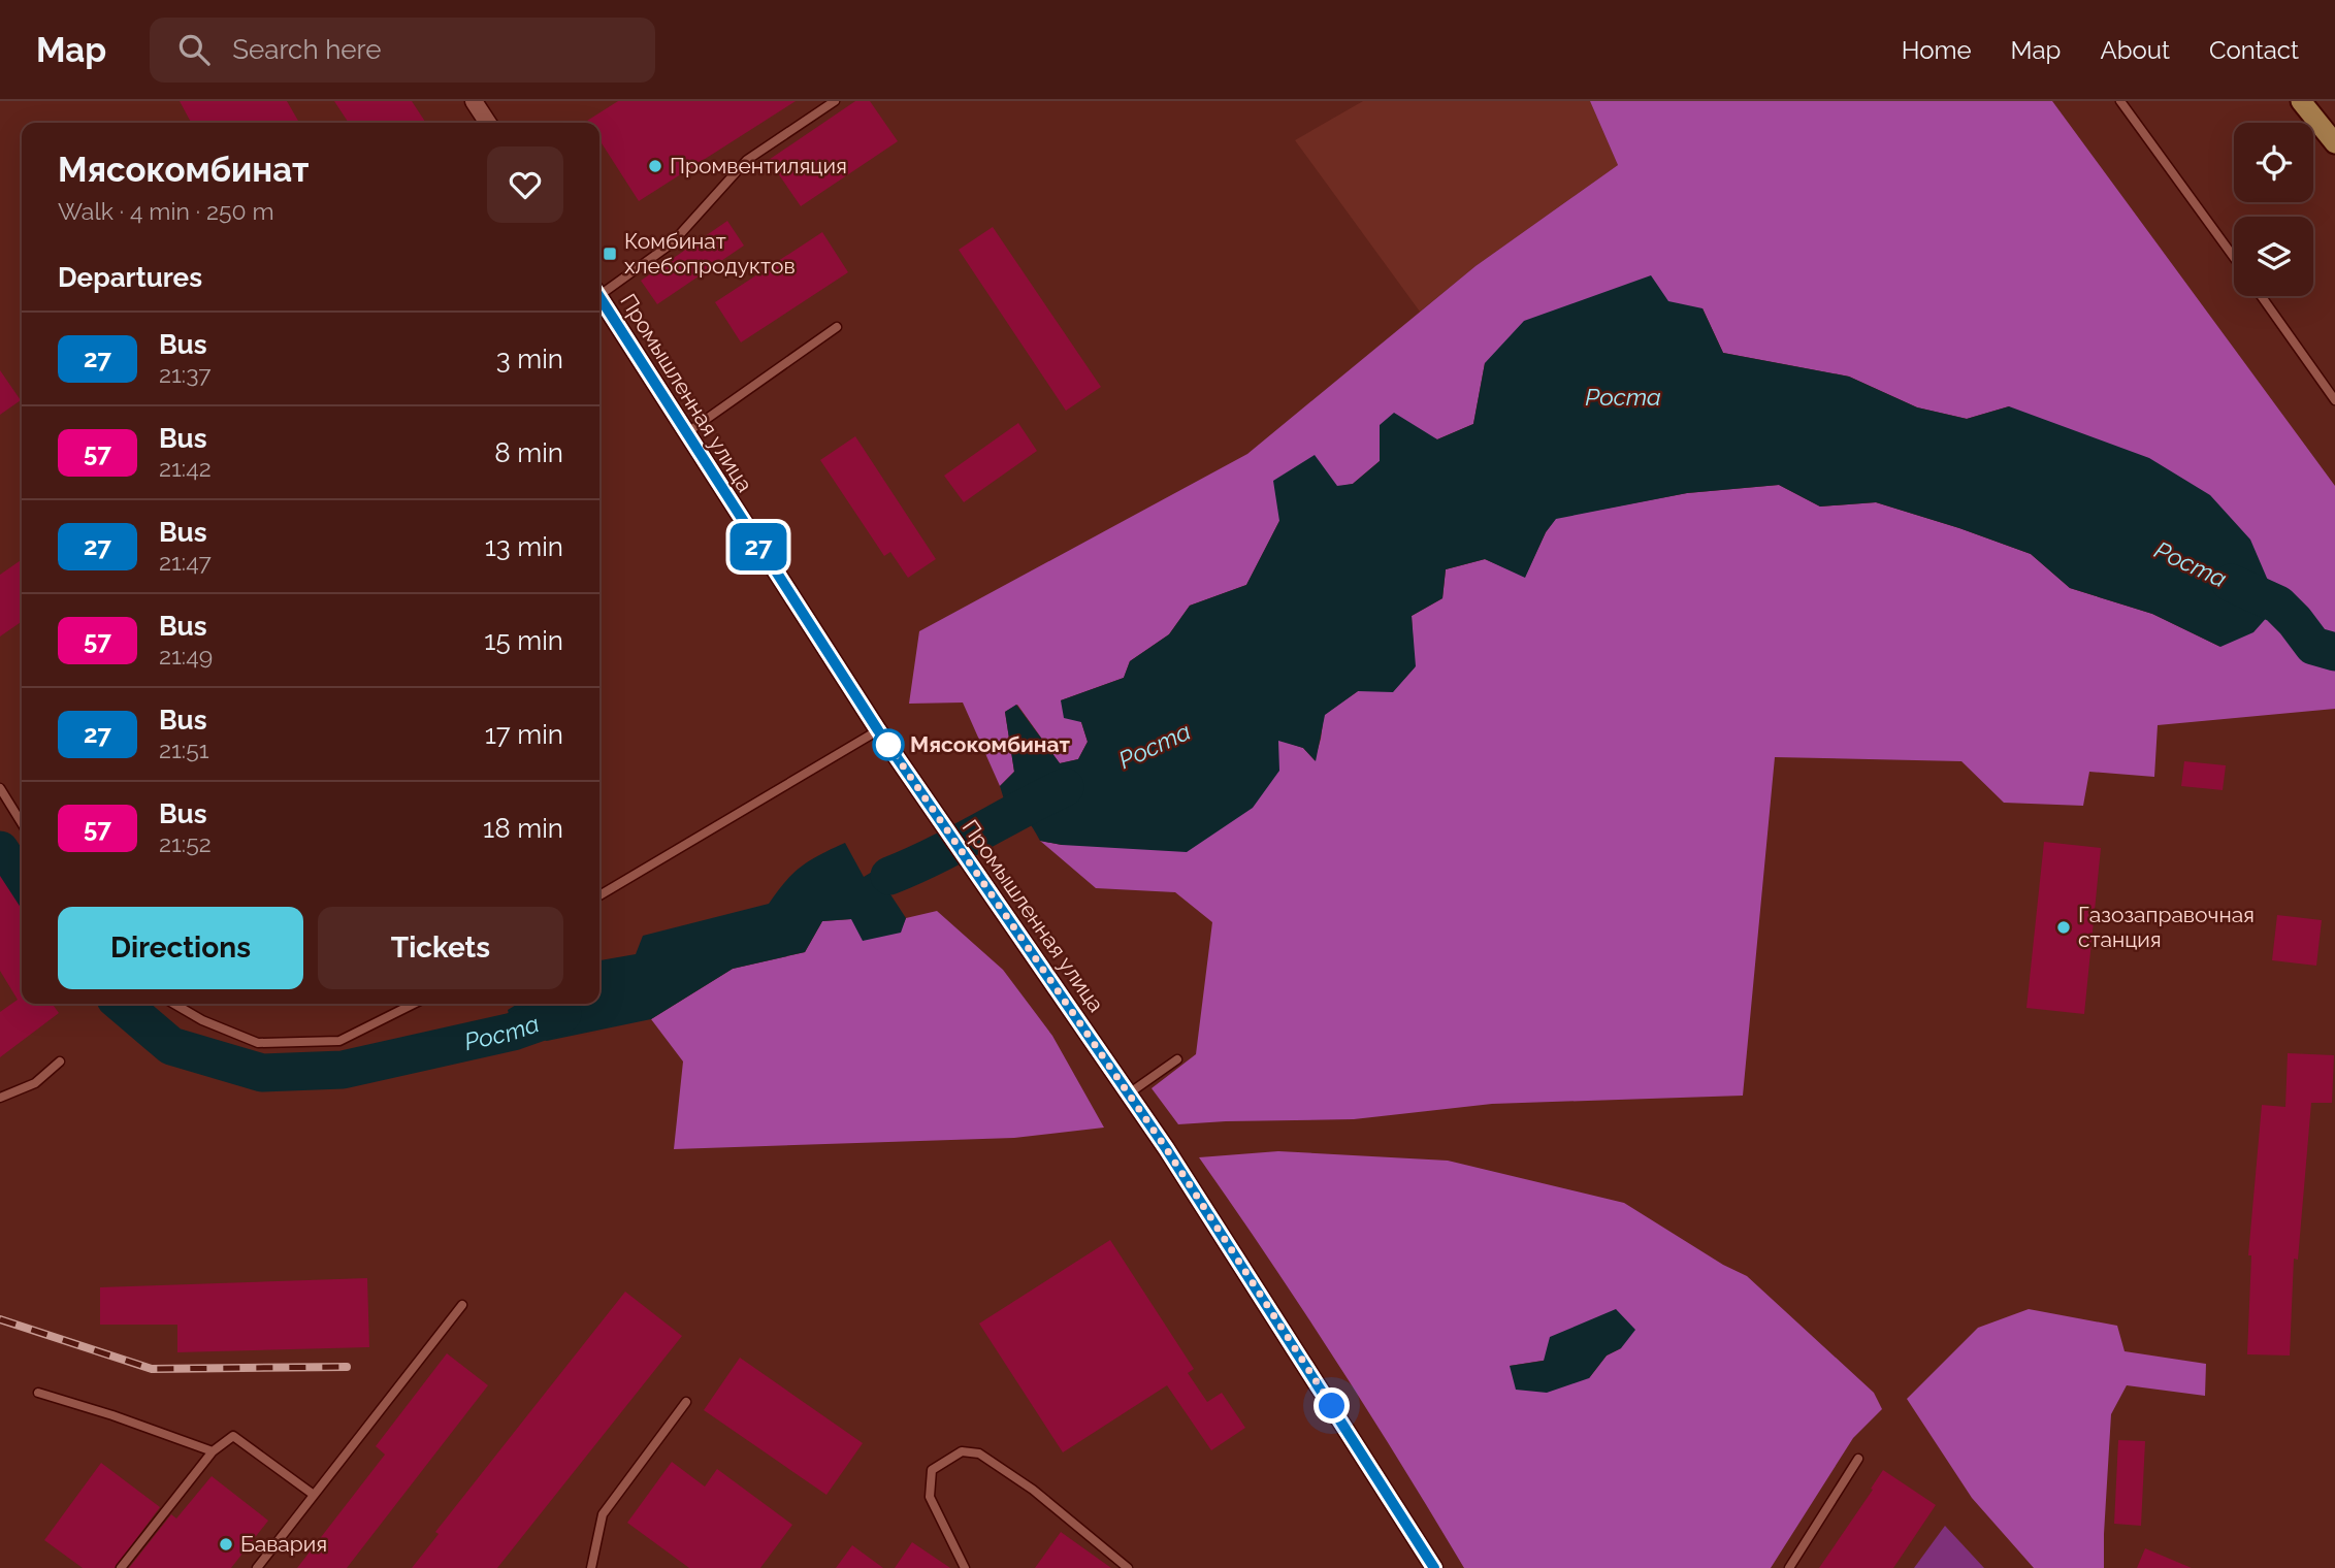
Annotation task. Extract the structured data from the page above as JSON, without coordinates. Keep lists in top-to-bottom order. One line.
{"streets":{"street":["Промышленная улица"]},"water":["Роста"],"places":{"other":["Промвентиляция","Мясокомбинат","Газозаправочная станция","Бавария"],"transit":["Комбинат хлебопродуктов"]},"lines":["bus line 27"],"page":{"header":"Map","search":"Search here","nav":["Home","Map","About","Contact"],"on_map":"27","heading":[["Мясокомбинат","Walk · 4 min · 250 m"],"Departures"],"list":[{"mark":"27","name":"Bus","note":"21:37","value":"3 min"},{"mark":"57","name":"Bus","note":"21:42","value":"8 min"},{"mark":"27","name":"Bus","note":"21:47","value":"13 min"},{"mark":"57","name":"Bus","note":"21:49","value":"15 min"},{"mark":"27","name":"Bus","note":"21:51","value":"17 min"},{"mark":"57","name":"Bus","note":"21:52","value":"18 min"}],"buttons":["Directions","Tickets"]}}
